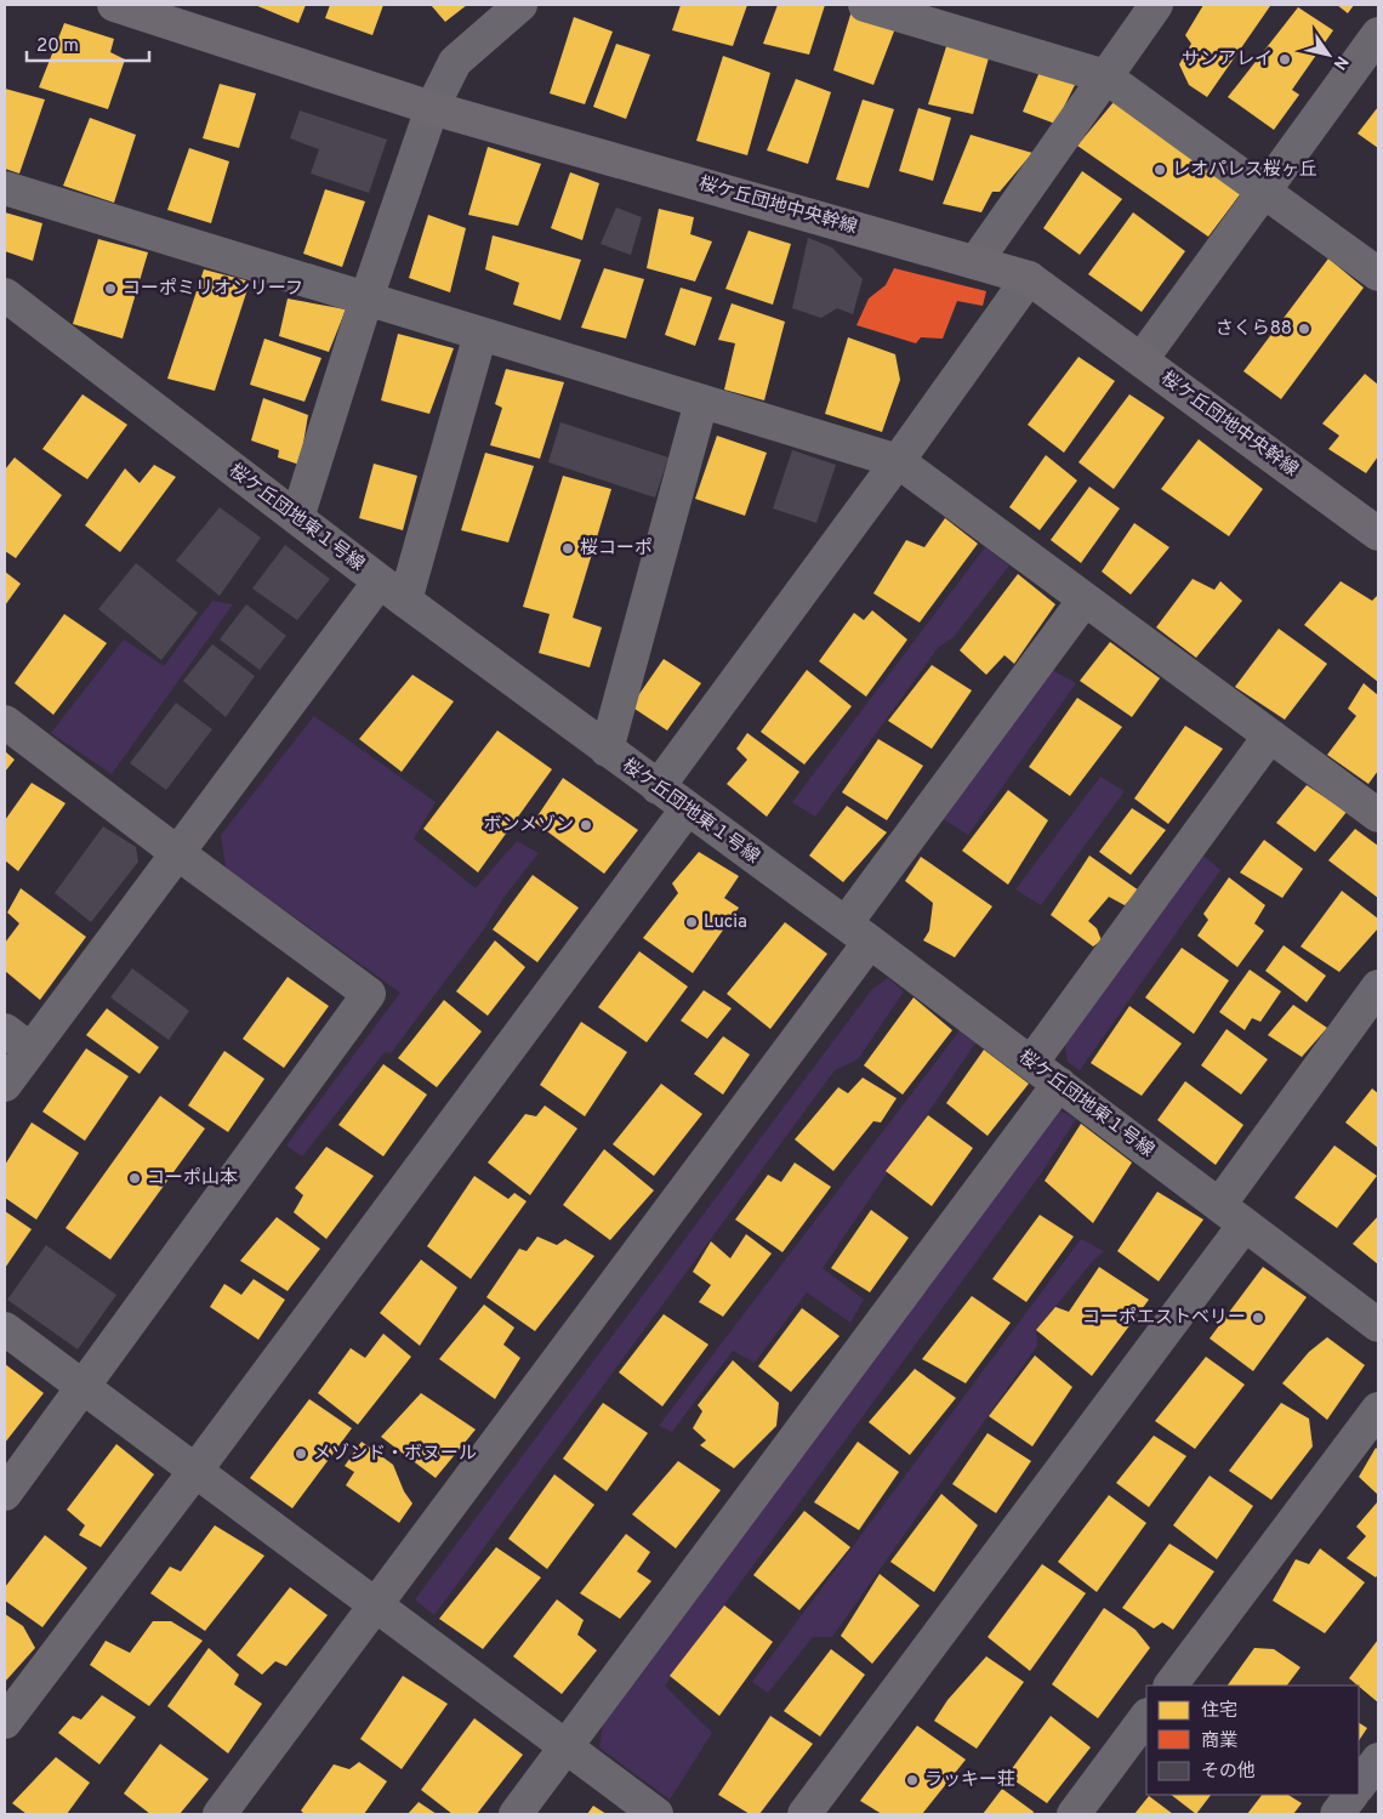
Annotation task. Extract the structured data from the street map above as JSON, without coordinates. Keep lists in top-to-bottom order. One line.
{"streets":{"street":["桜ケ丘団地中央幹線","桜ケ丘団地東１号線"]},"places":["サンアレイ","レオパレス桜ヶ丘","コーポミリオンリーフ","さくら88","桜コーポ","ボンメゾン","Lucia","コーポ山本","コーポエストベリー","メゾンド・ボヌール","ラッキー荘"],"legend":["住宅","商業","その他"],"scale_bar":"20 m","north":"bottom right"}
